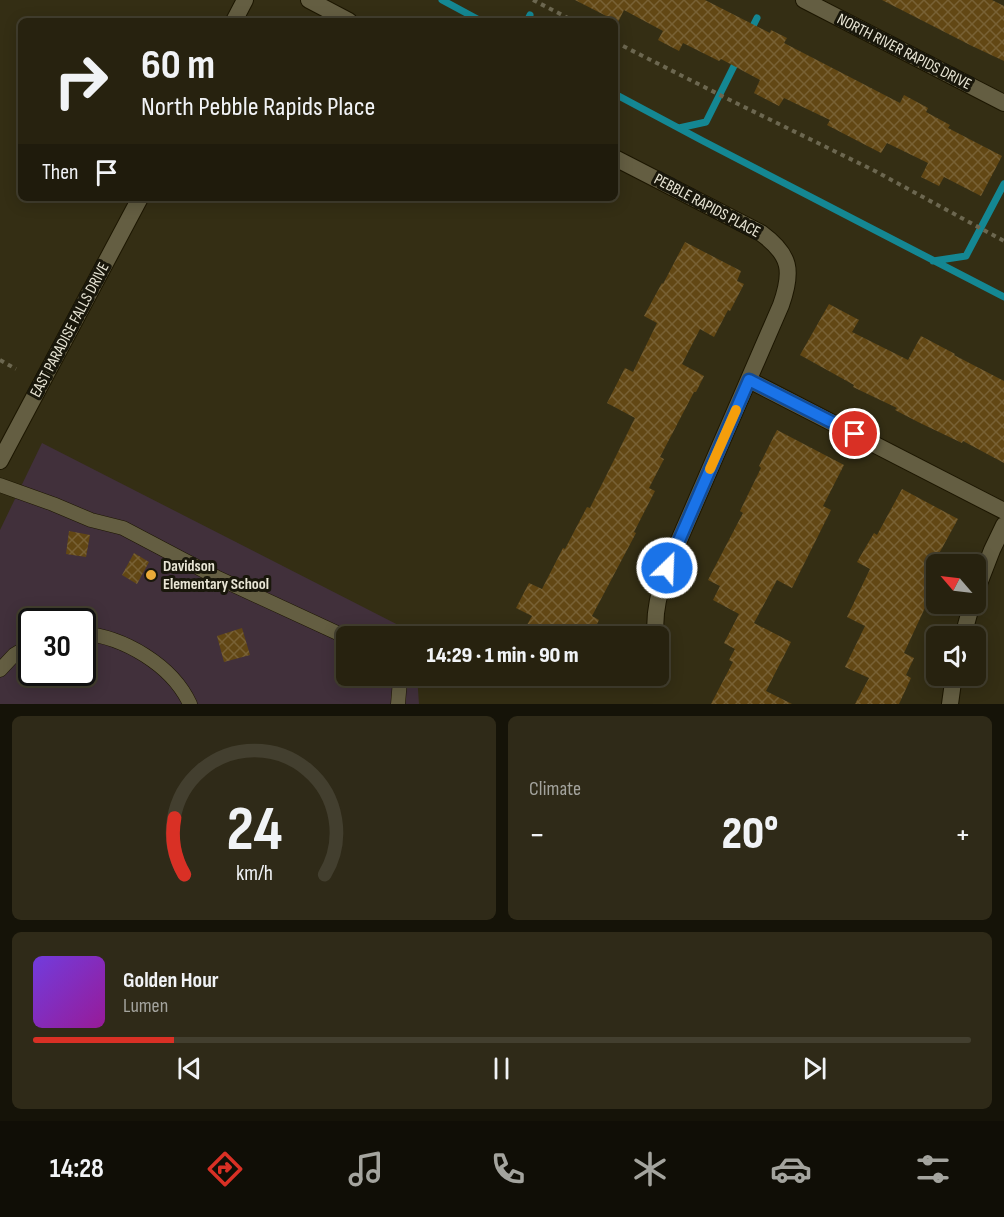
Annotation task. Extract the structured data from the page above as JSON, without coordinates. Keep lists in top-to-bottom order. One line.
{"streets":{"street":["NORTH RIVER RAPIDS DRIVE","PEBBLE RAPIDS PLACE","EAST PARADISE FALLS DRIVE"]},"places":["Davidson Elementary School"],"north":"top left","page":{"turn":["60 m","North Pebble Rapids Place"],"then":"Then","limit":"30","trip":"14:29 · 1 min · 90 m","tile":"Climate","heat":["−","20°","+"],"song":["Golden Hour","Lumen"],"tabs":"14:28","gauge":["24","km/h"]}}
